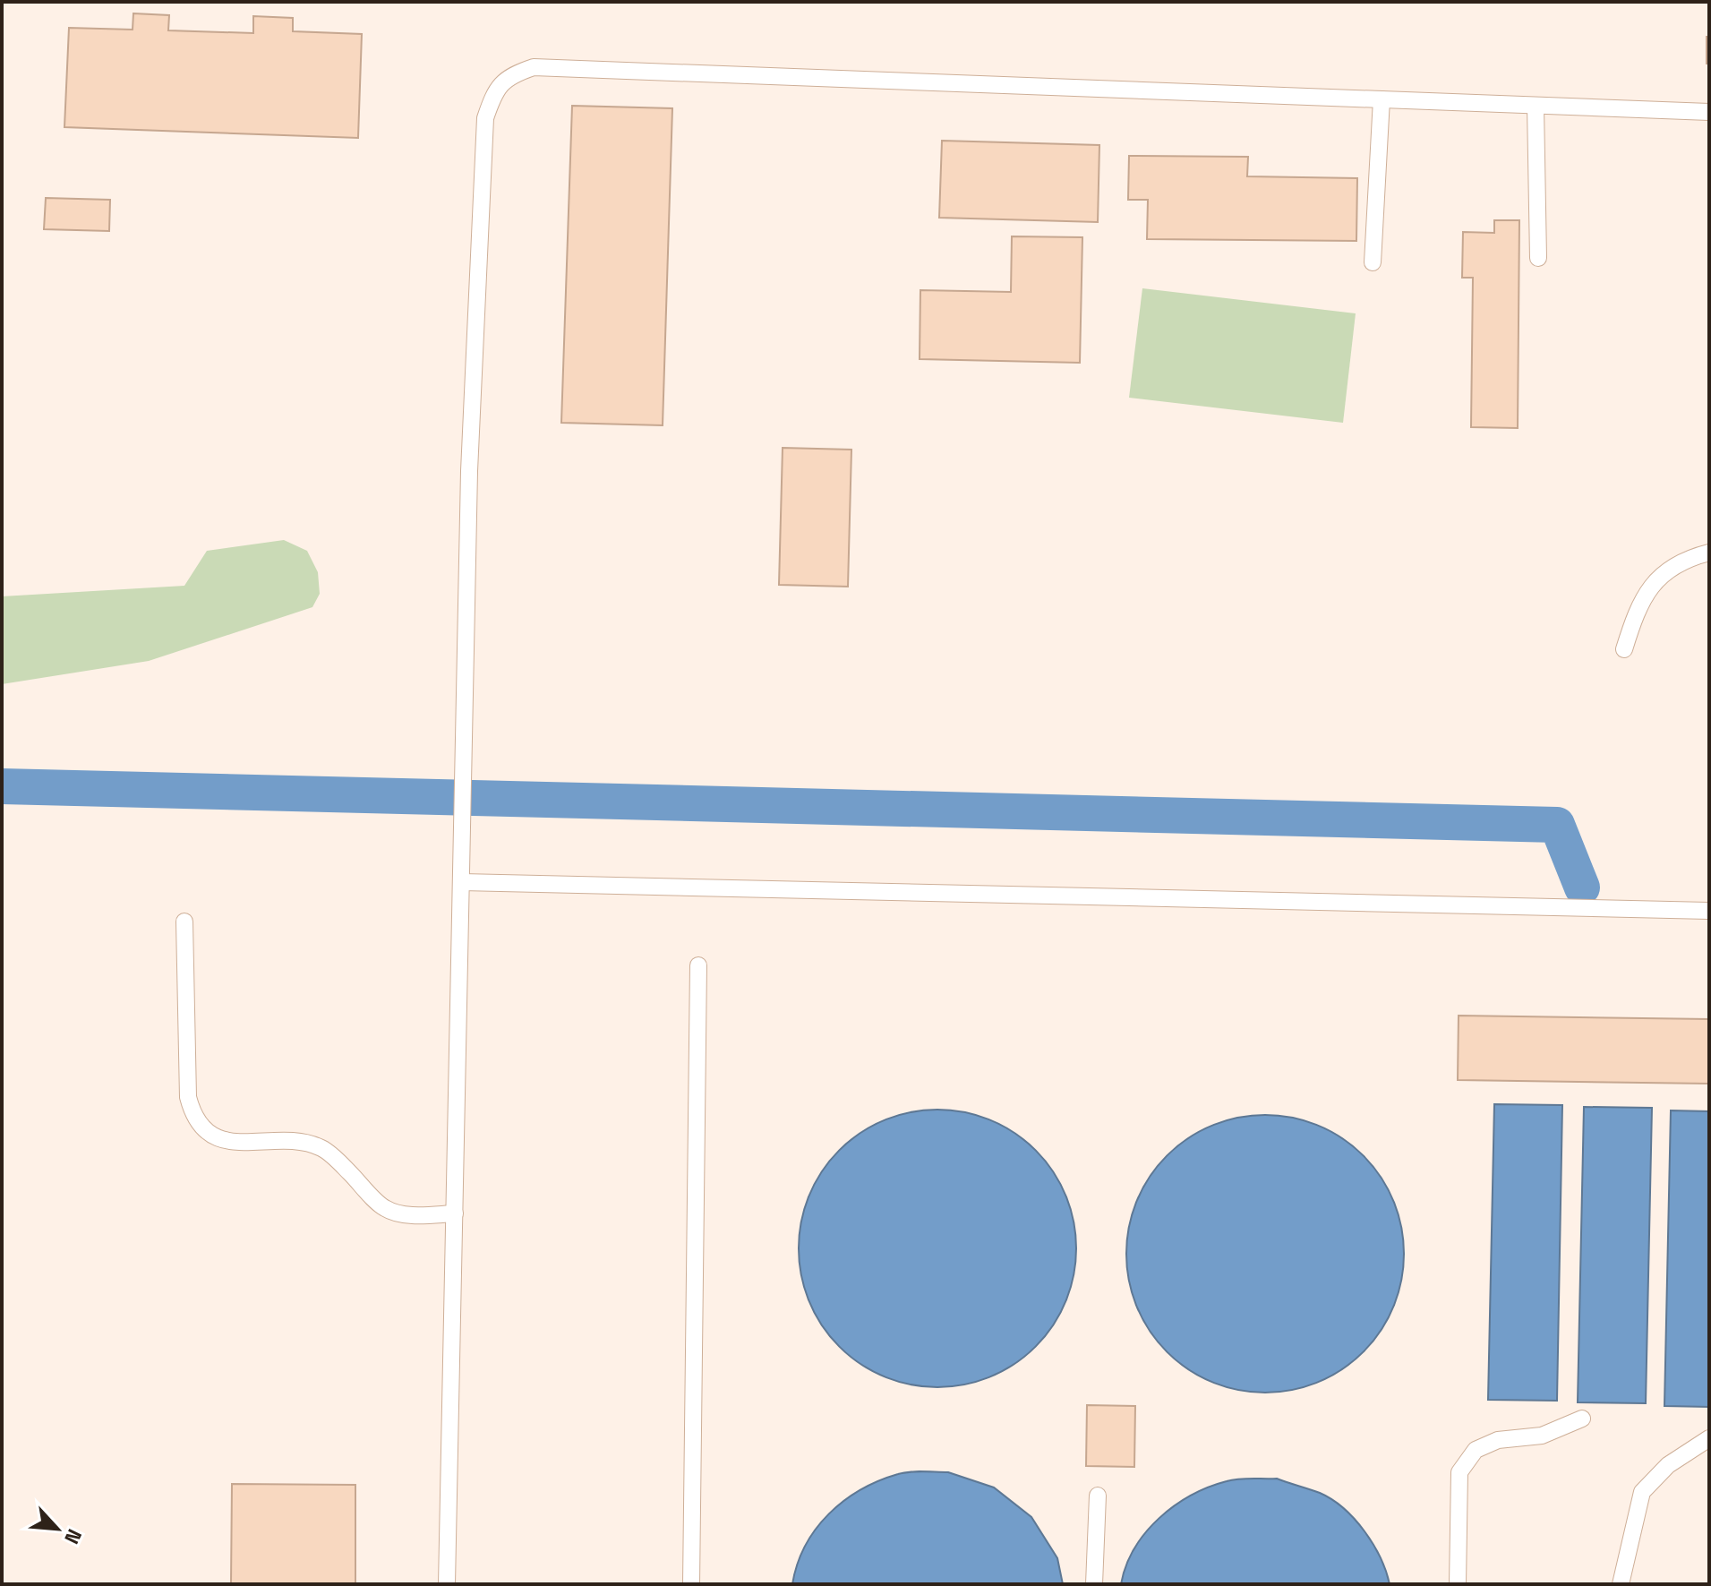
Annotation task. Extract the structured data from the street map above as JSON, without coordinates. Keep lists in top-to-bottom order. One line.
{"north":"bottom right"}
